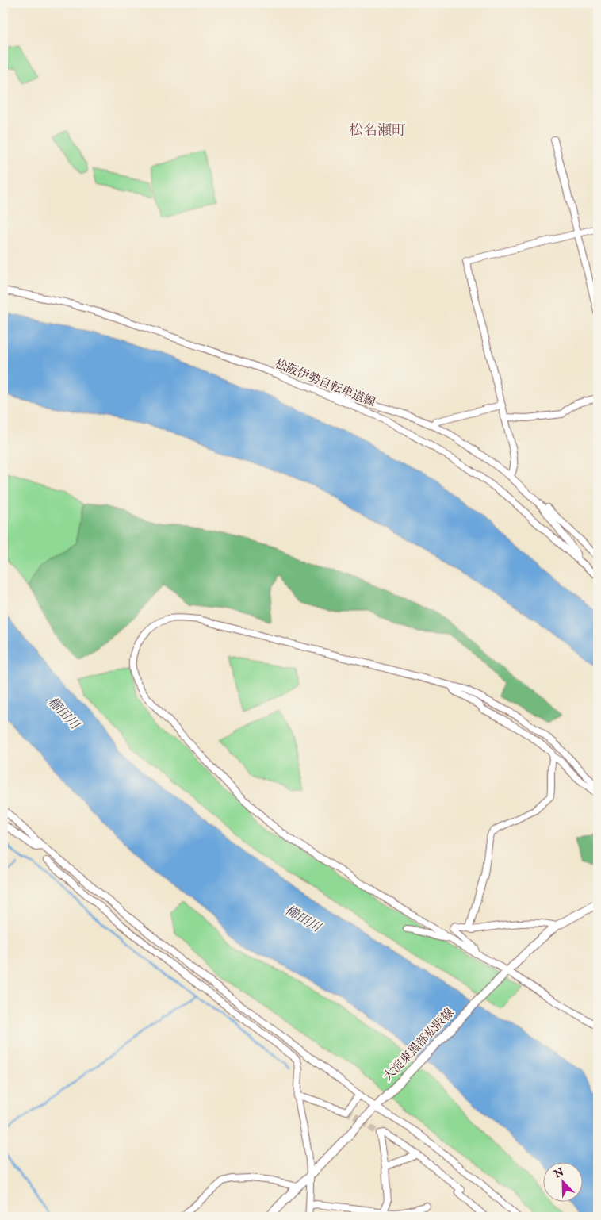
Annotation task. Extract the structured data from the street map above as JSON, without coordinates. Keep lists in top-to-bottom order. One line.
{"streets":{"main road":["大淀東黒部松阪線"],"street":["松阪伊勢自転車道線"]},"districts":["松名瀬町"],"water":["櫛田川"],"north":"top left"}
